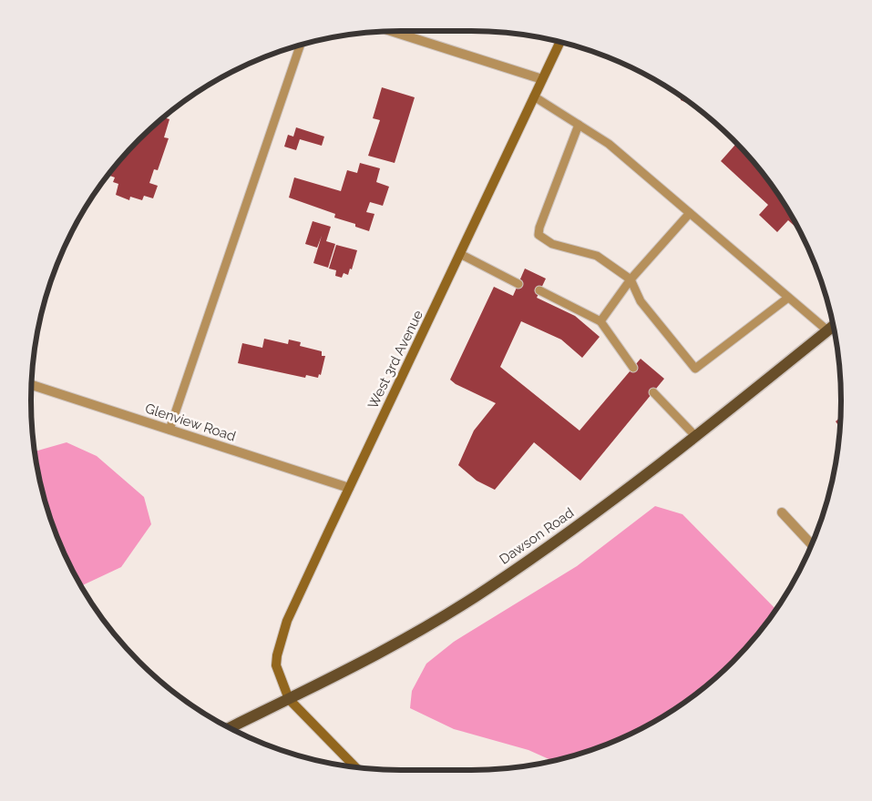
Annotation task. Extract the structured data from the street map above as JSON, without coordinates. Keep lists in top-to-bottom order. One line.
{"streets":{"main road":["Dawson Road"],"street":["West 3rd Avenue","Glenview Road"]},"crossings":[["West 3rd Avenue","Glenview Road"],["West 3rd Avenue","Dawson Road"]]}
